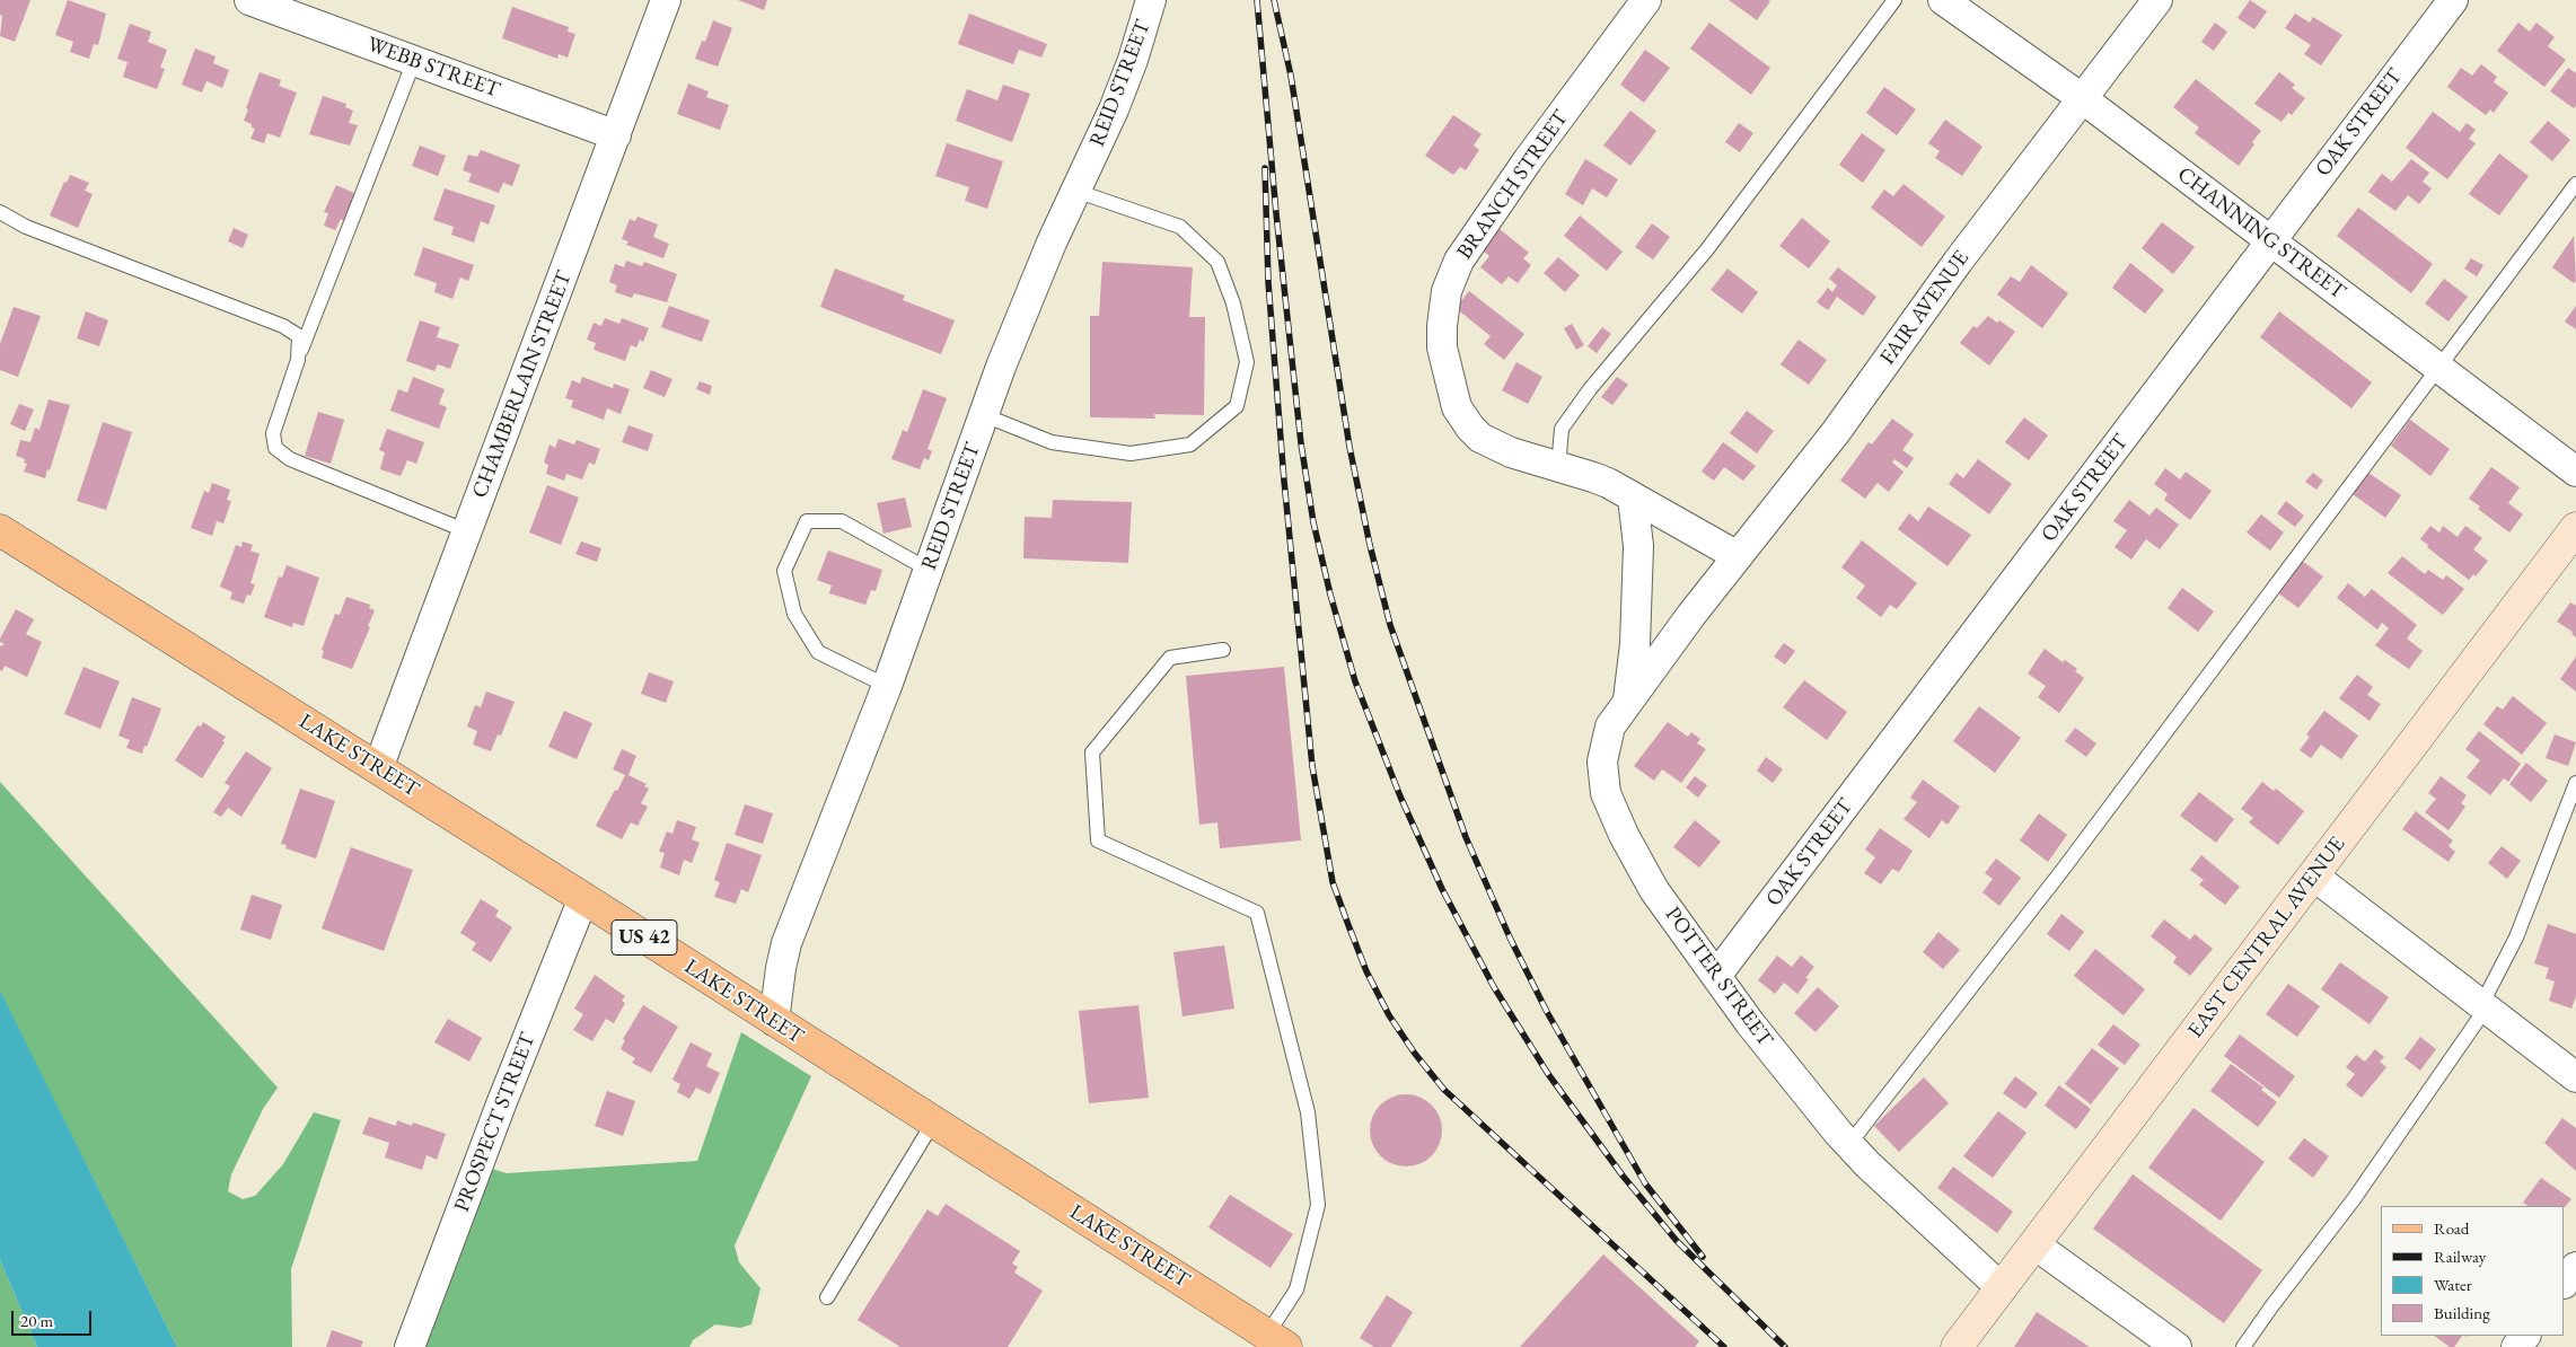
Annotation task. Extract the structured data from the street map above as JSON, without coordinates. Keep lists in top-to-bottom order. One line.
{"streets":{"main road":["LAKE STREET","US 42","EAST CENTRAL AVENUE"],"street":["WEBB STREET","REID STREET","OAK STREET","BRANCH STREET","CHANNING STREET","FAIR AVENUE","CHAMBERLAIN STREET","POTTER STREET","PROSPECT STREET"]},"crossings":[["WEBB STREET","CHAMBERLAIN STREET"],["REID STREET","LAKE STREET"],["OAK STREET","CHANNING STREET"],["OAK STREET","POTTER STREET"],["BRANCH STREET","FAIR AVENUE"],["CHANNING STREET","FAIR AVENUE"],["FAIR AVENUE","POTTER STREET"],["CHAMBERLAIN STREET","LAKE STREET"],["LAKE STREET","PROSPECT STREET"],["EAST CENTRAL AVENUE","POTTER STREET"]],"legend":["Road","Railway","Water","Building"],"scale_bar":"20 m"}
